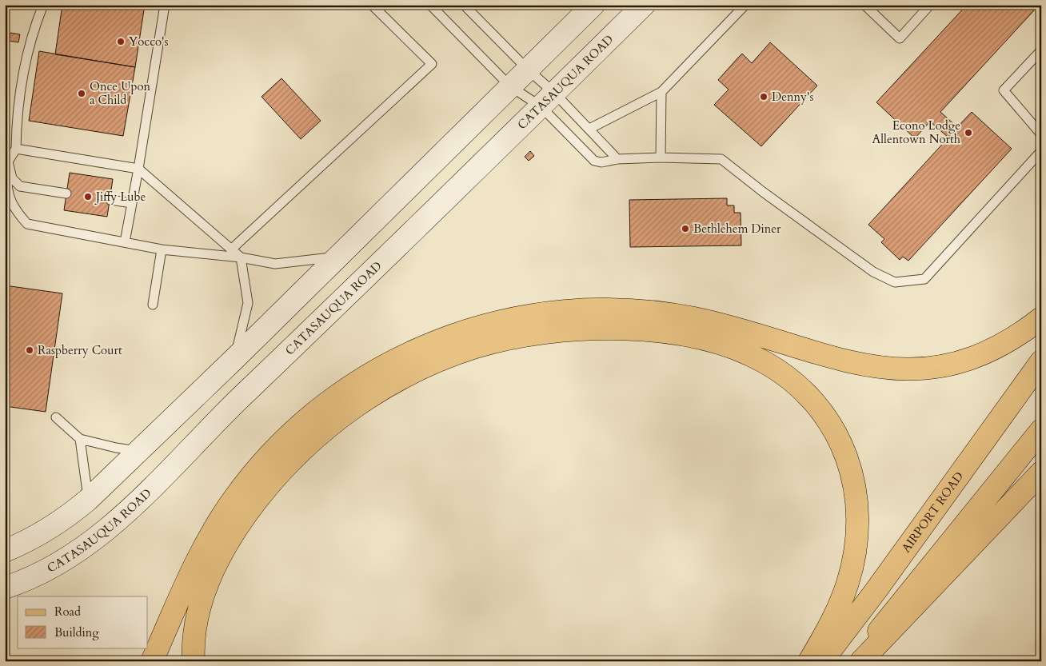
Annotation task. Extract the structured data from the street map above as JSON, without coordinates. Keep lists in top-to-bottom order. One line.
{"streets":{"main road":["AIRPORT ROAD"],"street":["CATASAUQUA ROAD"]},"places":["Yocco's","Once Upon a Child","Denny's","Econo Lodge Allentown North","Jiffy Lube","Bethlehem Diner","Raspberry Court"],"legend":["Road","Building"]}
